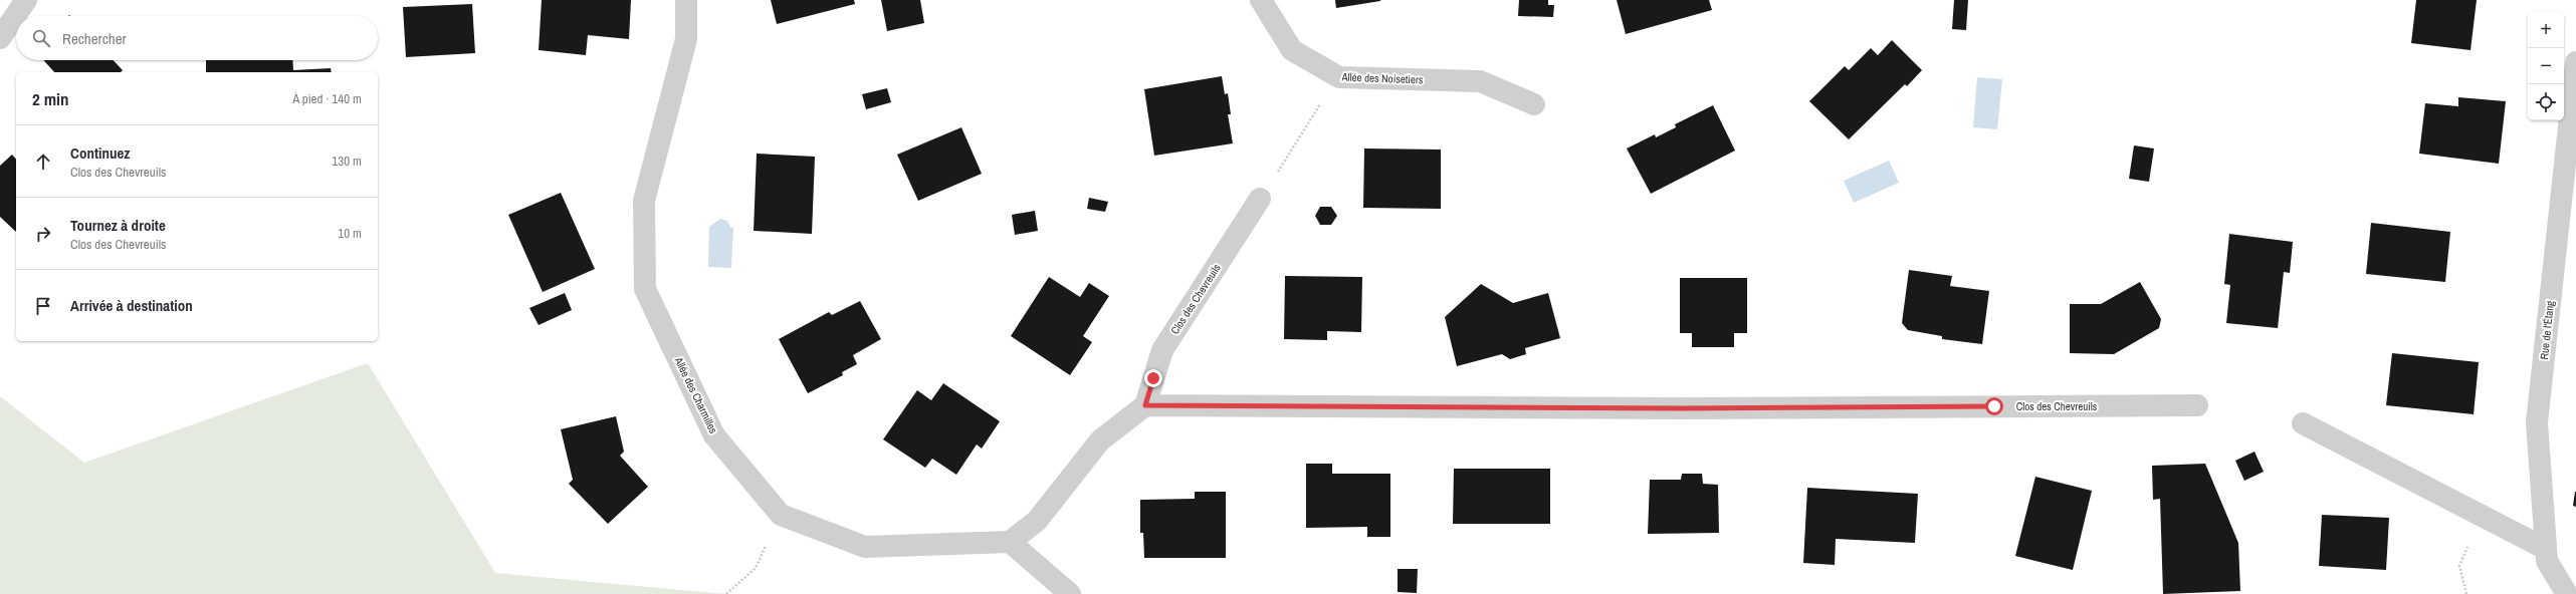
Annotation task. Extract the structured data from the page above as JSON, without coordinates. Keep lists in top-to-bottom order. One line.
{"streets":{"street":["Allée des Noisetiers","Clos des Chevreuils","Rue de l'Étang","Allée des Charmilles"]},"page":{"map_buttons":["+","−"],"search":"Rechercher","heading":["2 min","À pied · 140 m"],"list":[["Continuez","Clos des Chevreuils","130 m"],["Tournez à droite","Clos des Chevreuils","10 m"],"Arrivée à destination"]}}
